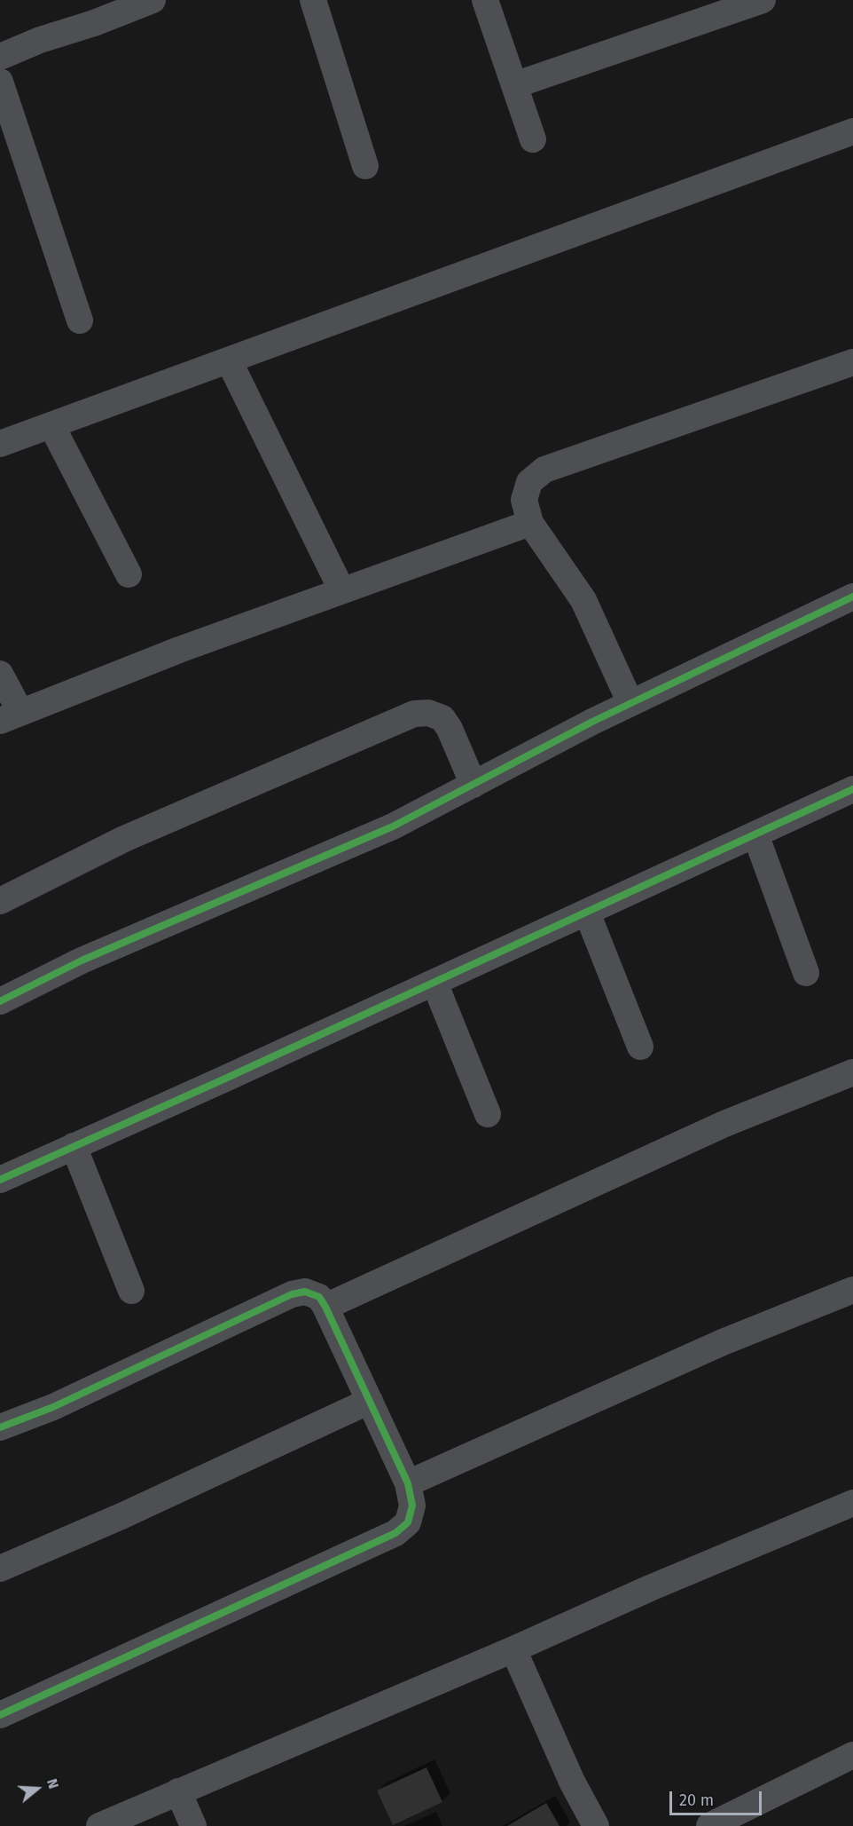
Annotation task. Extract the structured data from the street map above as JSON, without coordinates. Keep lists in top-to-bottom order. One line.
{"scale_bar":"20 m","north":"right"}
